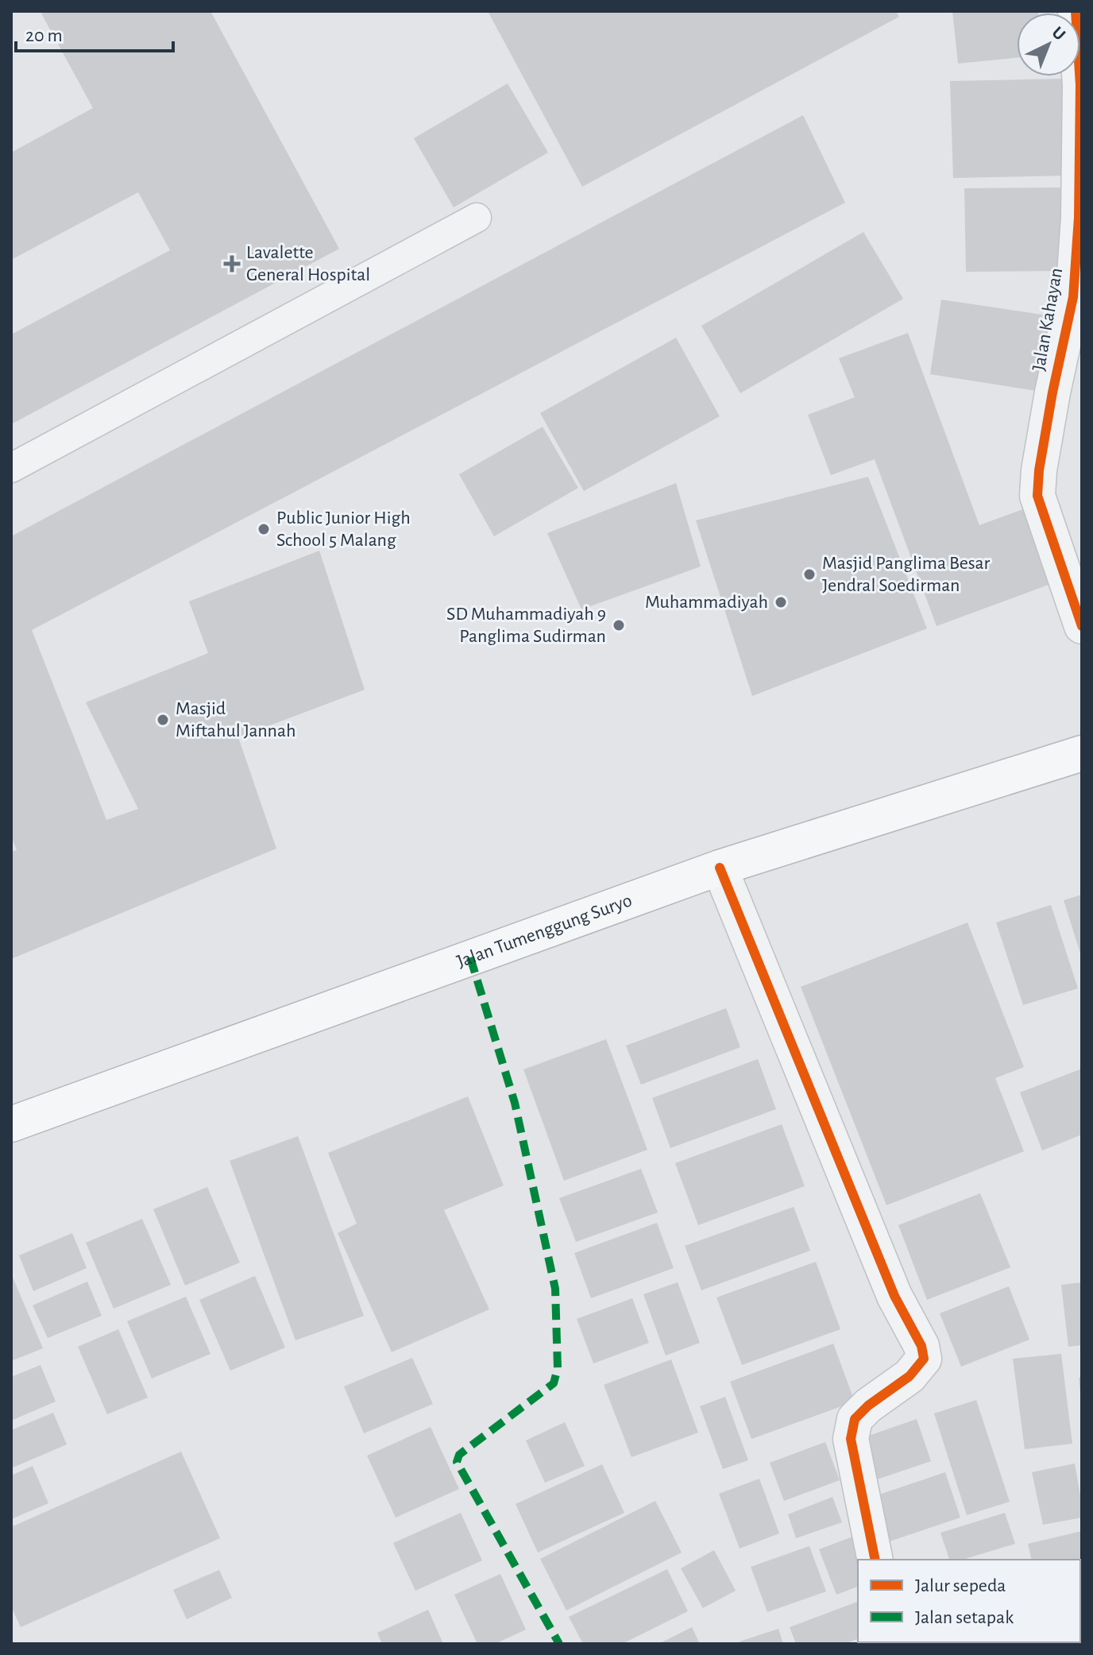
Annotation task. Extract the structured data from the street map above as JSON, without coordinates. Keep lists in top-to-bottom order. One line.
{"streets":{"highway":["Jalan Tumenggung Suryo"],"street":["Jalan Kahayan"]},"places":{"health":["Lavalette General Hospital"],"other":["Public Junior High School 5 Malang","Masjid Panglima Besar Jendral Soedirman","Muhammadiyah","SD Muhammadiyah 9 Panglima Sudirman","Masjid Miftahul Jannah"]},"legend":["Jalur sepeda","Jalan setapak"],"scale_bar":"20 m","north":"top right"}
